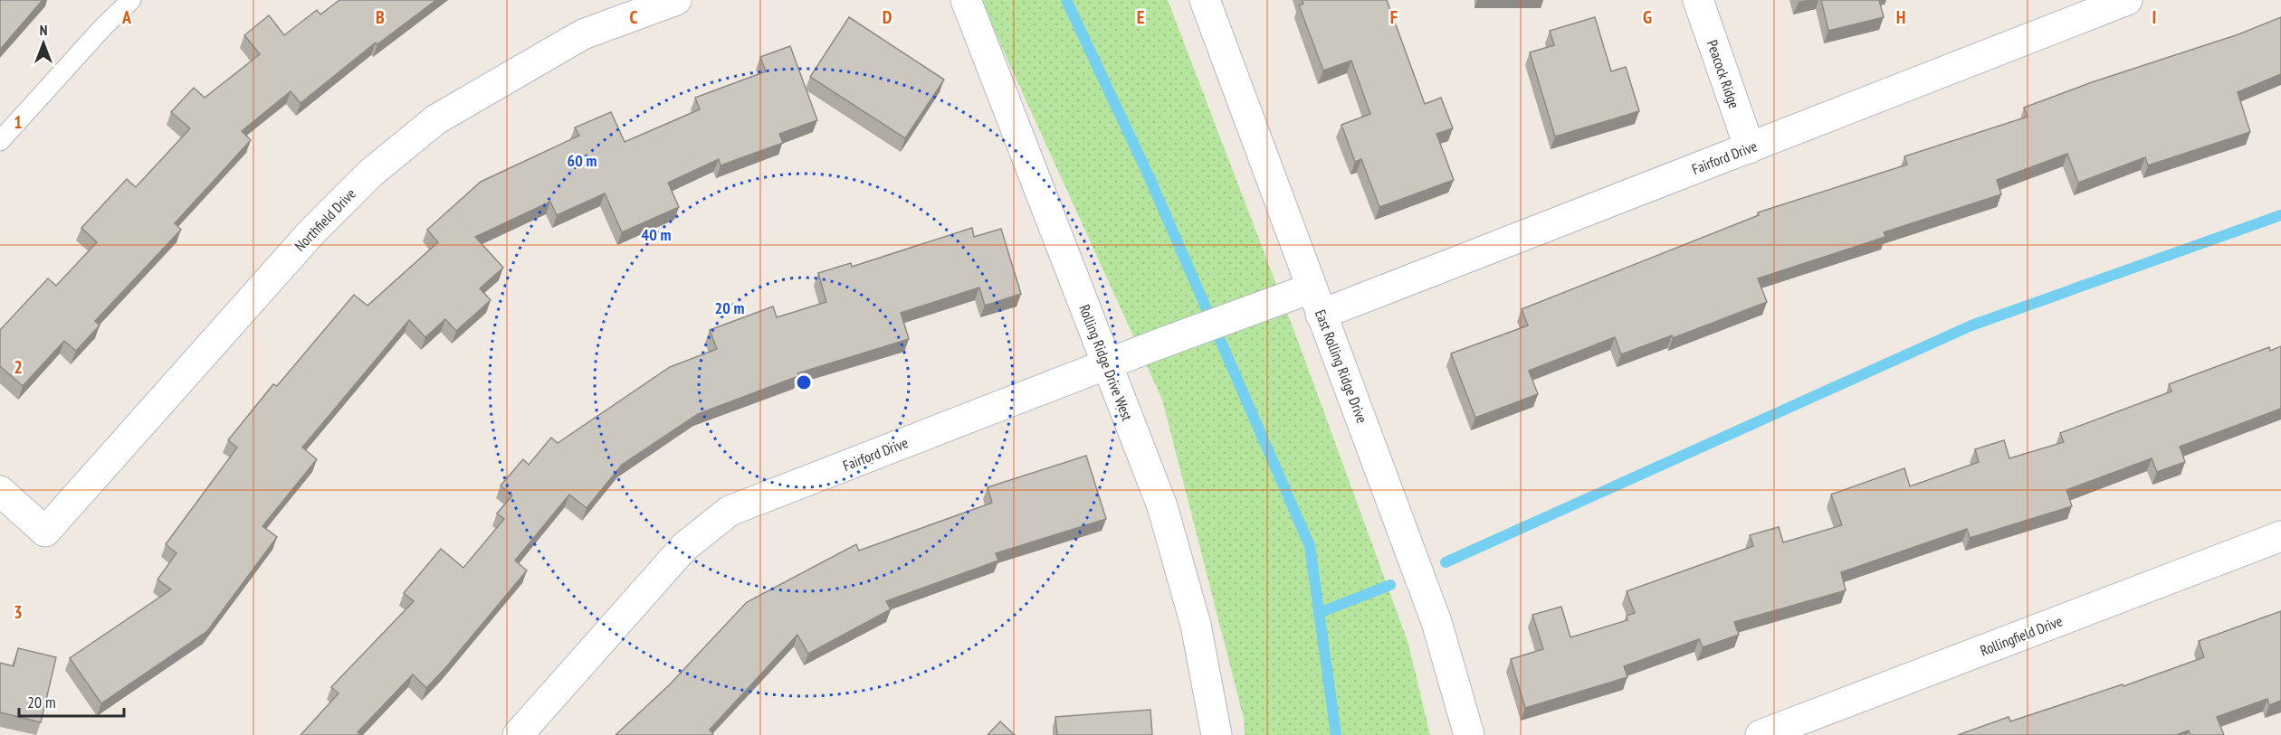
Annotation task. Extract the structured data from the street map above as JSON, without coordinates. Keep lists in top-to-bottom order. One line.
{"streets":{"street":["Peacock Ridge","Fairford Drive","Northfield Drive","Rolling Ridge Drive West","East Rolling Ridge Drive","Rollingfield Drive"]},"crossings":[["Peacock Ridge","Fairford Drive"],["Fairford Drive","Rolling Ridge Drive West"],["Fairford Drive","East Rolling Ridge Drive"]],"scale_bar":"20 m","north":"top","grid":{"columns":["A","B","C","D","E","F","G","H","I"],"rows":["1","2","3"]},"rings":["60 m","40 m","20 m"]}
